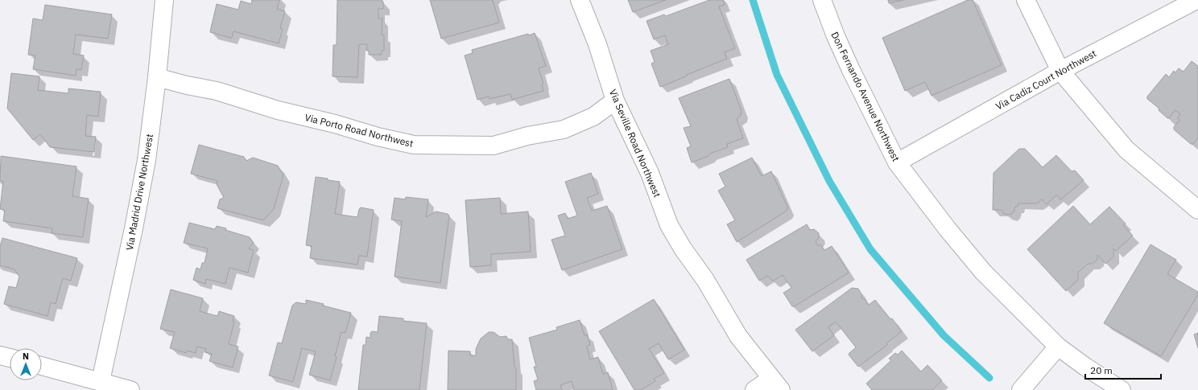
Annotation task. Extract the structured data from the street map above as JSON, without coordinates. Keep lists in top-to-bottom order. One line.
{"streets":{"street":["Via Cadiz Court Northwest","Don Fernando Avenue Northwest","Via Porto Road Northwest","Via Seville Road Northwest","Via Madrid Drive Northwest"]},"crossings":[["Via Cadiz Court Northwest","Don Fernando Avenue Northwest"],["Via Porto Road Northwest","Via Seville Road Northwest"],["Via Porto Road Northwest","Via Madrid Drive Northwest"]],"scale_bar":"20 m","north":"top"}
